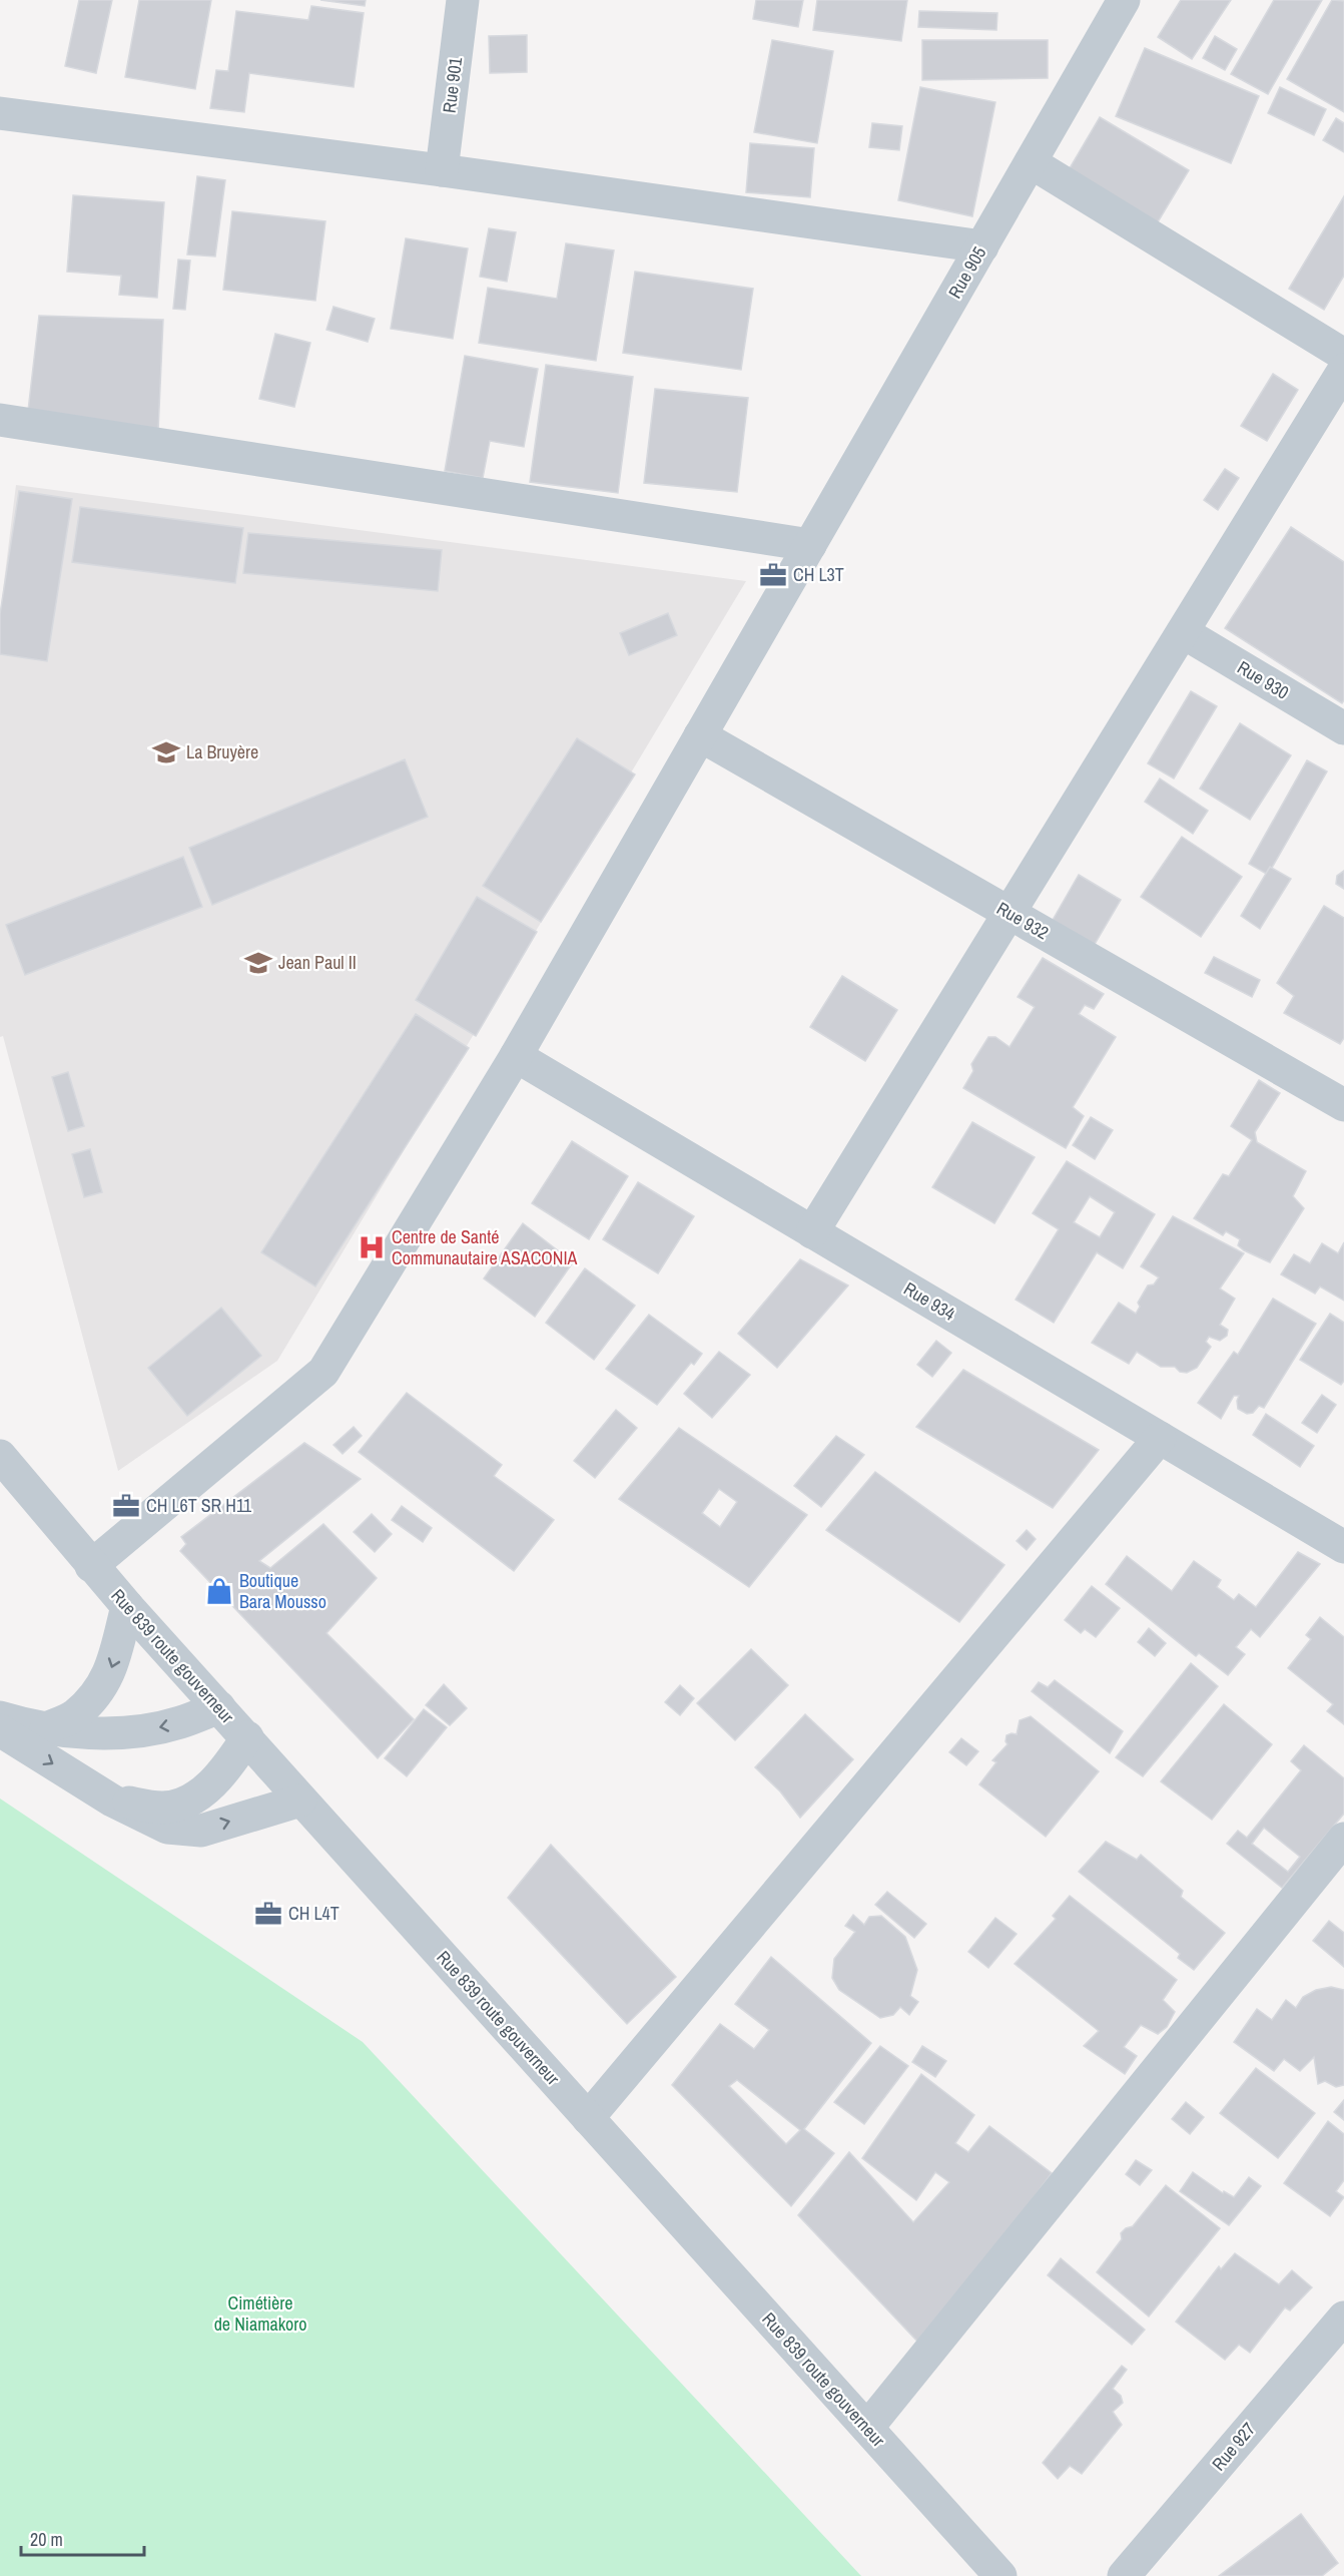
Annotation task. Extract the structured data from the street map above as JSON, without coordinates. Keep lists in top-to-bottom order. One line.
{"streets":{"street":["Rue 901","Rue 905","Rue 930","Rue 932","Rue 934","Rue 839 route gouverneur","Rue 927"]},"crossings":[["Rue 905","Rue 932"],["Rue 905","Rue 934"],["Rue 905","Rue 839 route gouverneur"]],"parks":["Cimétière de Niamakoro"],"places":{"office":["CH L3T","CH L6T SR H11","CH L4T"],"school or university":["La Bruyère","Jean Paul II"],"hospital":["Centre de Santé Communautaire ASACONIA"],"shop":["Boutique Bara Mousso"]},"scale_bar":"20 m"}
